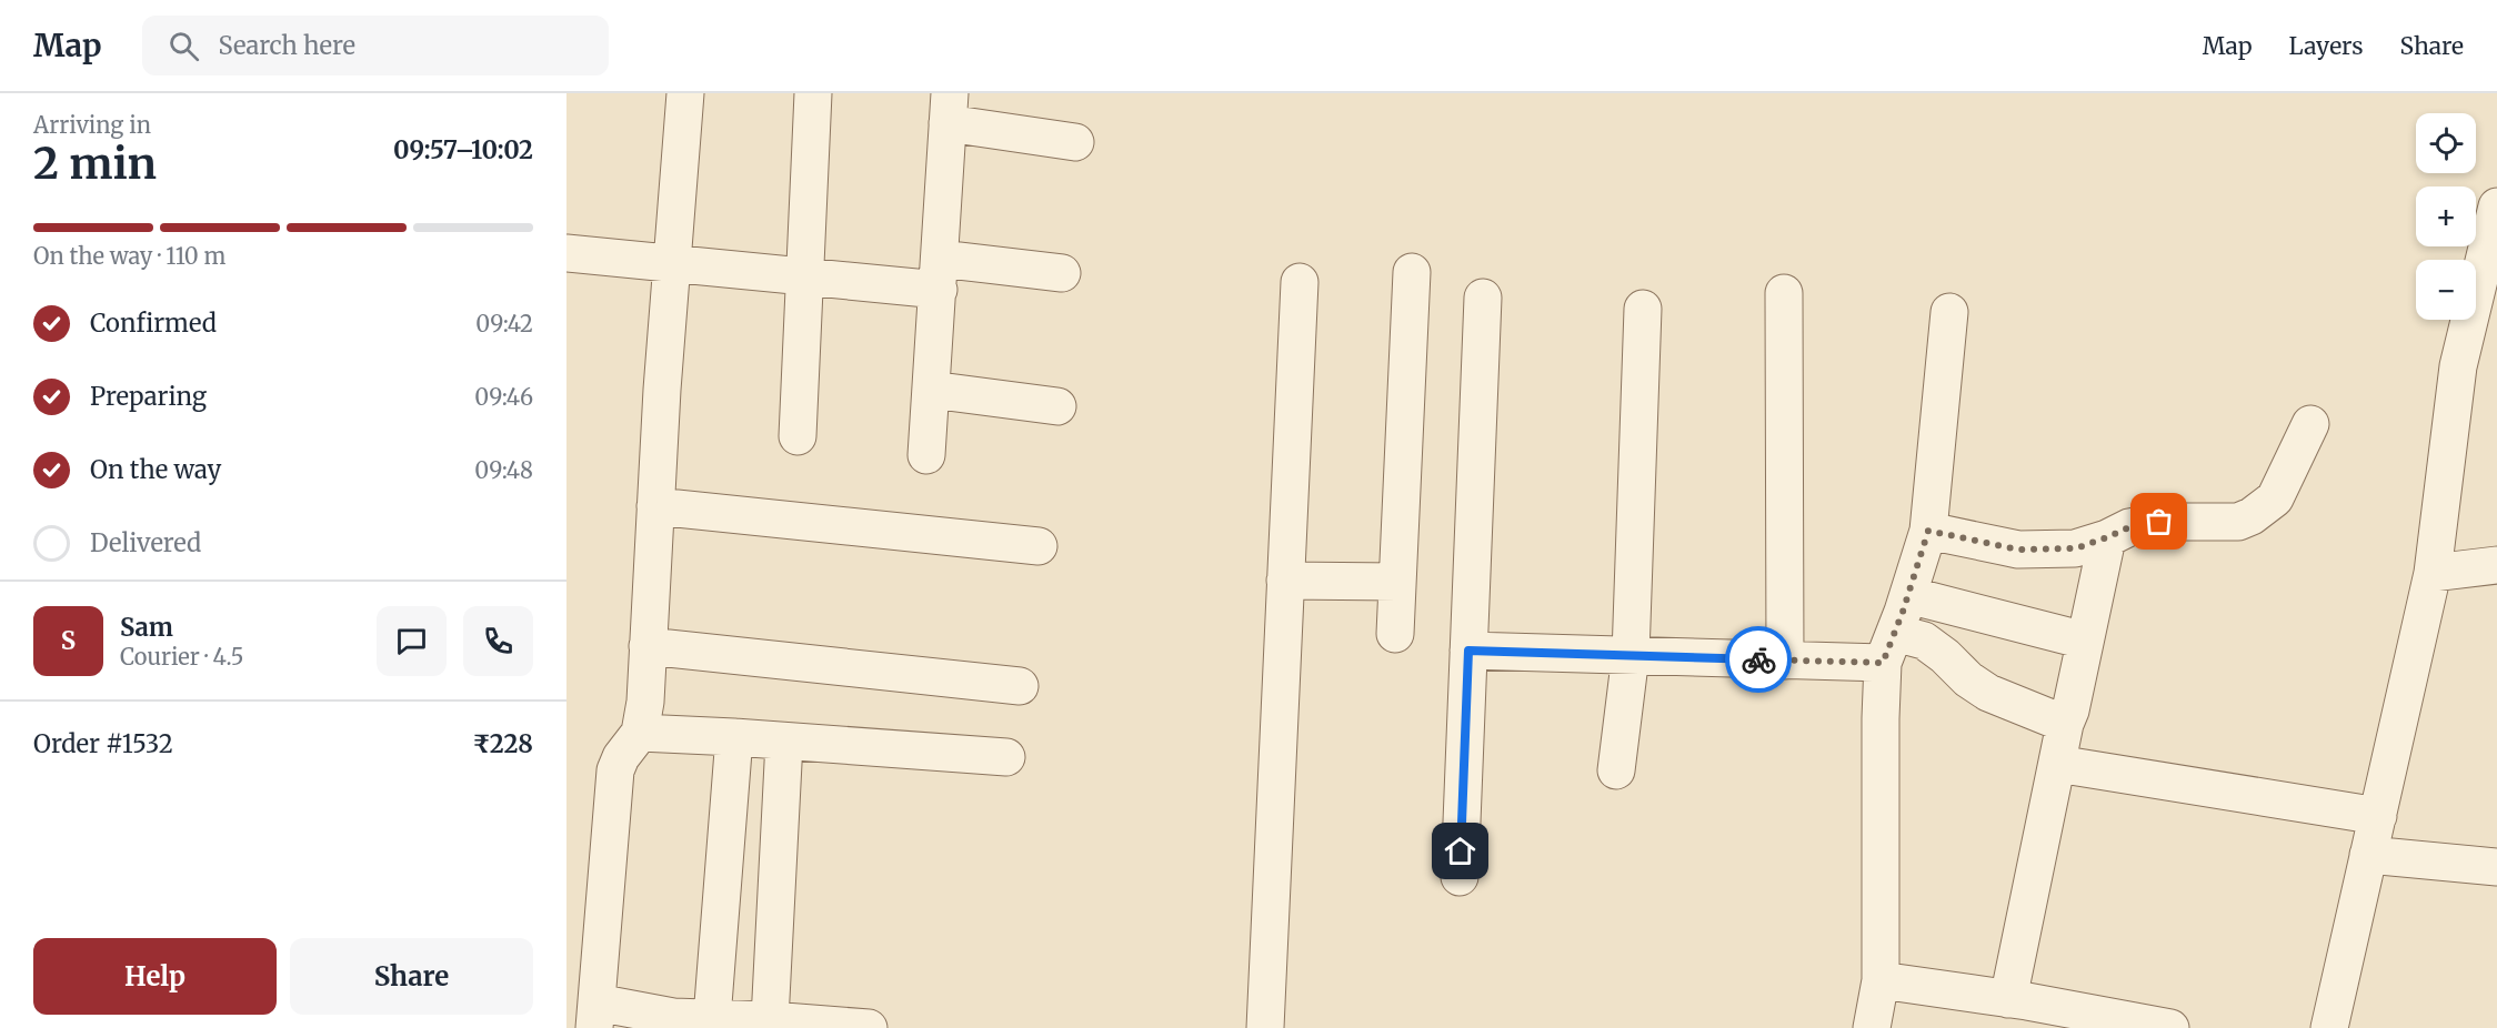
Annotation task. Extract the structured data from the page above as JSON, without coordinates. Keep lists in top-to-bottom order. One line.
{"page":{"header":"Map","search":"Search here","nav":["Map","Layers","Share"],"heading":["2 min","Arriving in","09:57–10:02"],"panel":["Sam","Courier · 4.5","Order #1532","₹228"],"map_buttons":["+","−"],"bar":"On the way · 110 m","list":[["Confirmed","09:42"],["Preparing","09:46"],["On the way","09:48"],"Delivered"],"round":"S","buttons":["Help","Share"]}}
